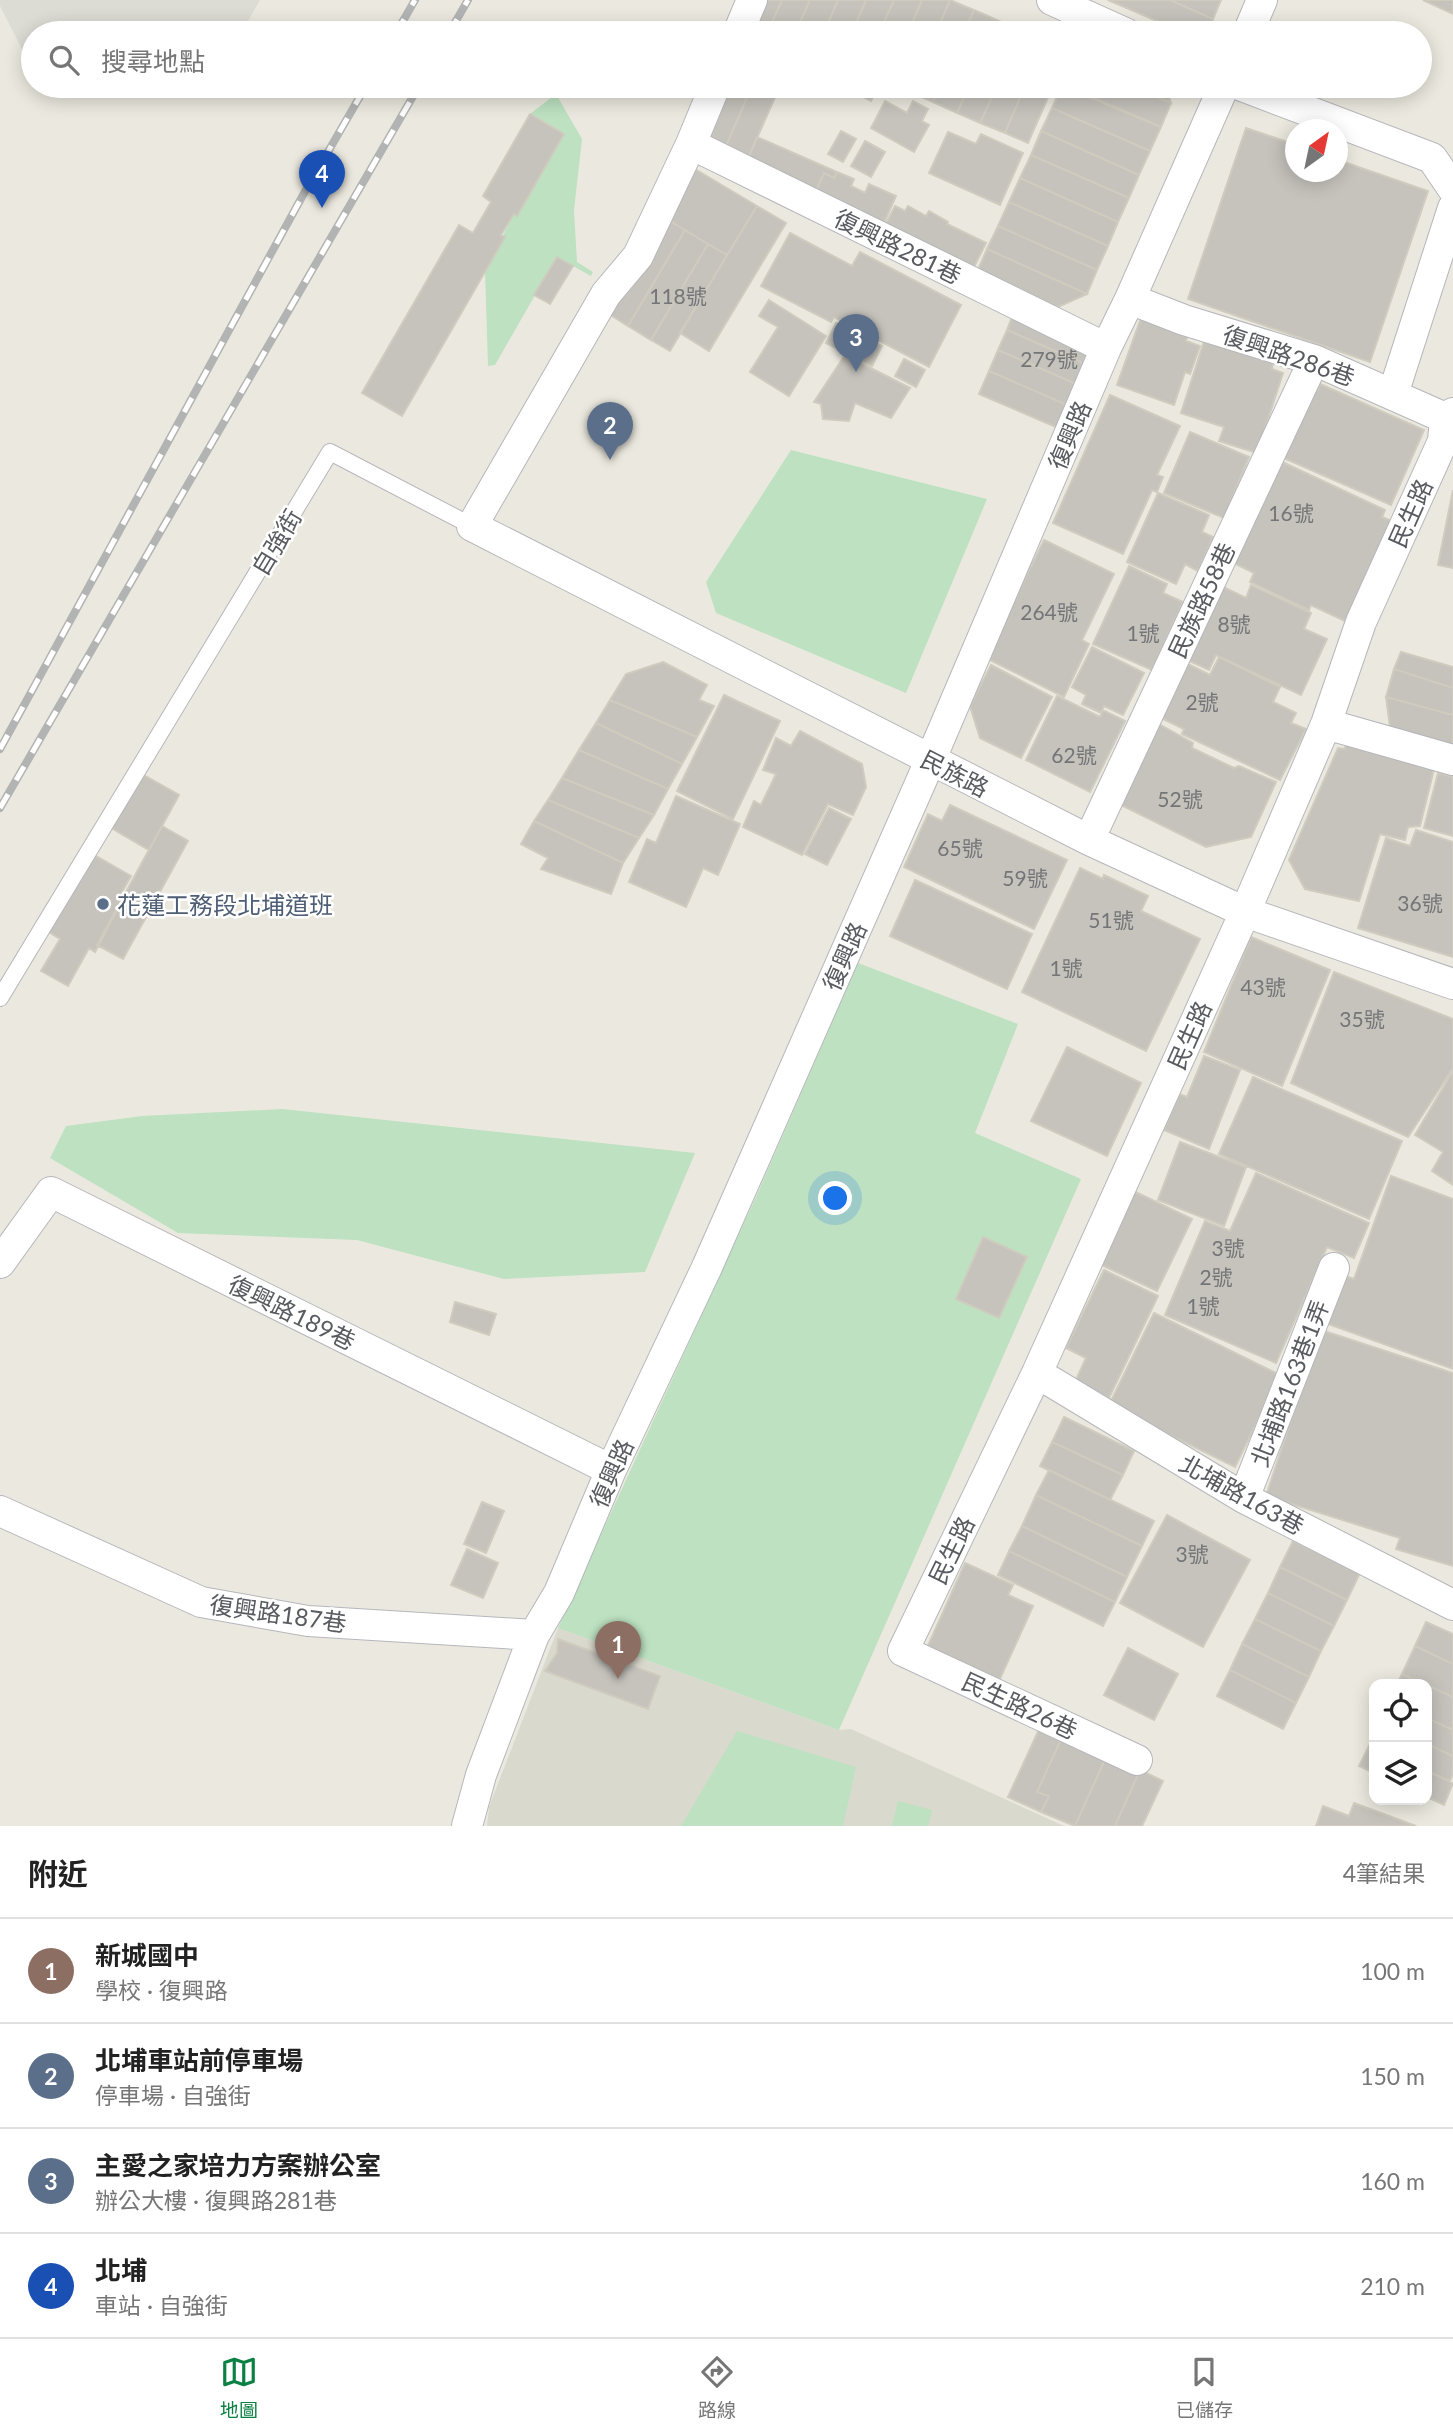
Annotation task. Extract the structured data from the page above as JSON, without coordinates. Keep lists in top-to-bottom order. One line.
{"streets":{"street":["復興路281巷","復興路286巷","復興路","民生路","民族路58巷","民族路","復興路189巷","北埔路163巷1弄","北埔路163巷","復興路187巷","民生路26巷"],"lane":["自強街"]},"crossings":[["復興路281巷","復興路"],["復興路286巷","復興路"],["復興路286巷","民生路"],["復興路286巷","民族路58巷"],["復興路","民族路"],["復興路","復興路189巷"],["復興路","復興路187巷"],["民生路","民族路"],["民生路","北埔路163巷"],["民生路","民生路26巷"],["自強街","民族路"],["民族路58巷","民族路"],["北埔路163巷1弄","北埔路163巷"]],"places":["花蓮工務段北埔道班"],"house_numbers":["118號","279號","16號","264號","8號","1號","2號","62號","52號","65號","59號","36號","51號","1號","43號","35號","3號","2號","1號","3號"],"north":"top right","page":{"search":"搜尋地點","pins":["4","3","2","1"],"heading":["附近","4筆結果"],"list":[{"mark":"1","name":"新城國中","note":"學校 · 復興路","value":"100 m"},{"mark":"2","name":"北埔車站前停車場","note":"停車場 · 自強街","value":"150 m"},{"mark":"3","name":"主愛之家培力方案辦公室","note":"辦公大樓 · 復興路281巷","value":"160 m"},{"mark":"4","name":"北埔","note":"車站 · 自強街","value":"210 m"}],"nav":["地圖","路線","已儲存"]}}
